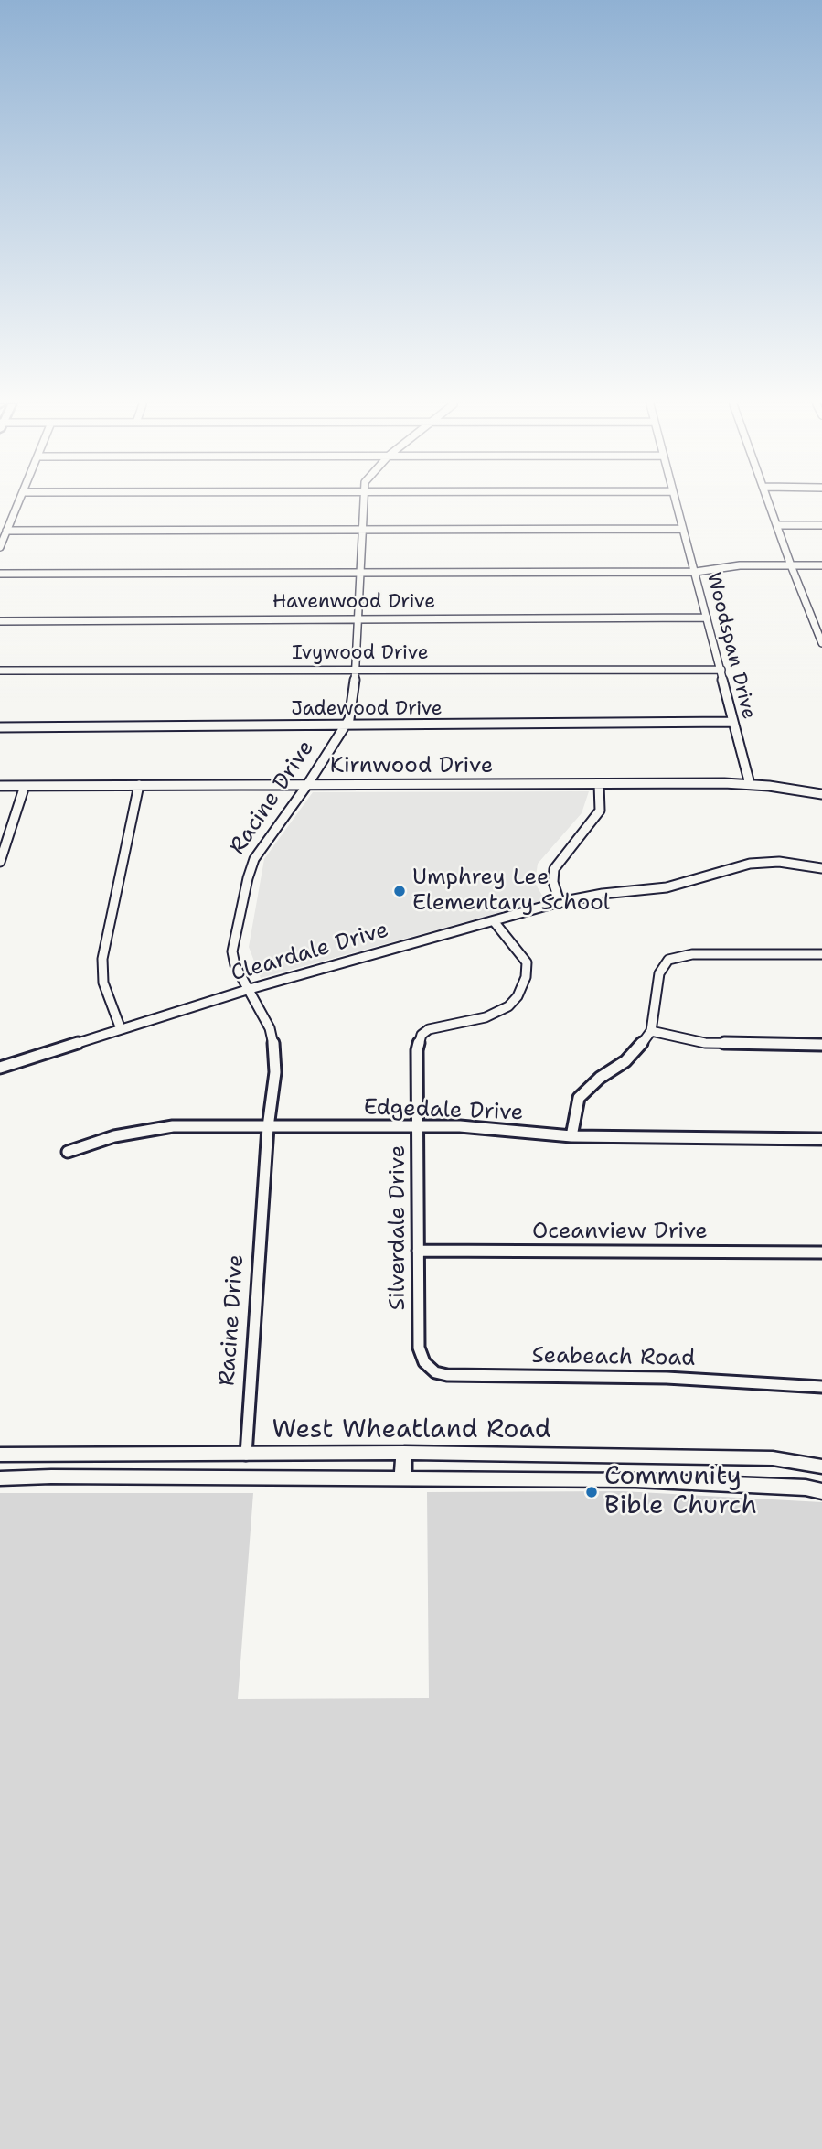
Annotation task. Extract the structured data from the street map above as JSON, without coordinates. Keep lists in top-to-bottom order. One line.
{"streets":{"main road":["Racine Drive","West Wheatland Road"],"street":["Havenwood Drive","Woodspan Drive","Ivywood Drive","Jadewood Drive","Kirnwood Drive","Cleardale Drive","Edgedale Drive","Silverdale Drive","Oceanview Drive","Seabeach Road"]},"crossings":[["Havenwood Drive","Woodspan Drive"],["Havenwood Drive","Racine Drive"],["Woodspan Drive","Ivywood Drive"],["Woodspan Drive","Jadewood Drive"],["Woodspan Drive","Kirnwood Drive"],["Ivywood Drive","Racine Drive"],["Jadewood Drive","Racine Drive"],["Kirnwood Drive","Racine Drive"],["Racine Drive","Cleardale Drive"],["Racine Drive","Edgedale Drive"],["Racine Drive","West Wheatland Road"],["Cleardale Drive","Silverdale Drive"],["Edgedale Drive","Silverdale Drive"],["Silverdale Drive","Oceanview Drive"],["Silverdale Drive","Seabeach Road"]],"places":["Umphrey Lee Elementary School","Community Bible Church"]}
